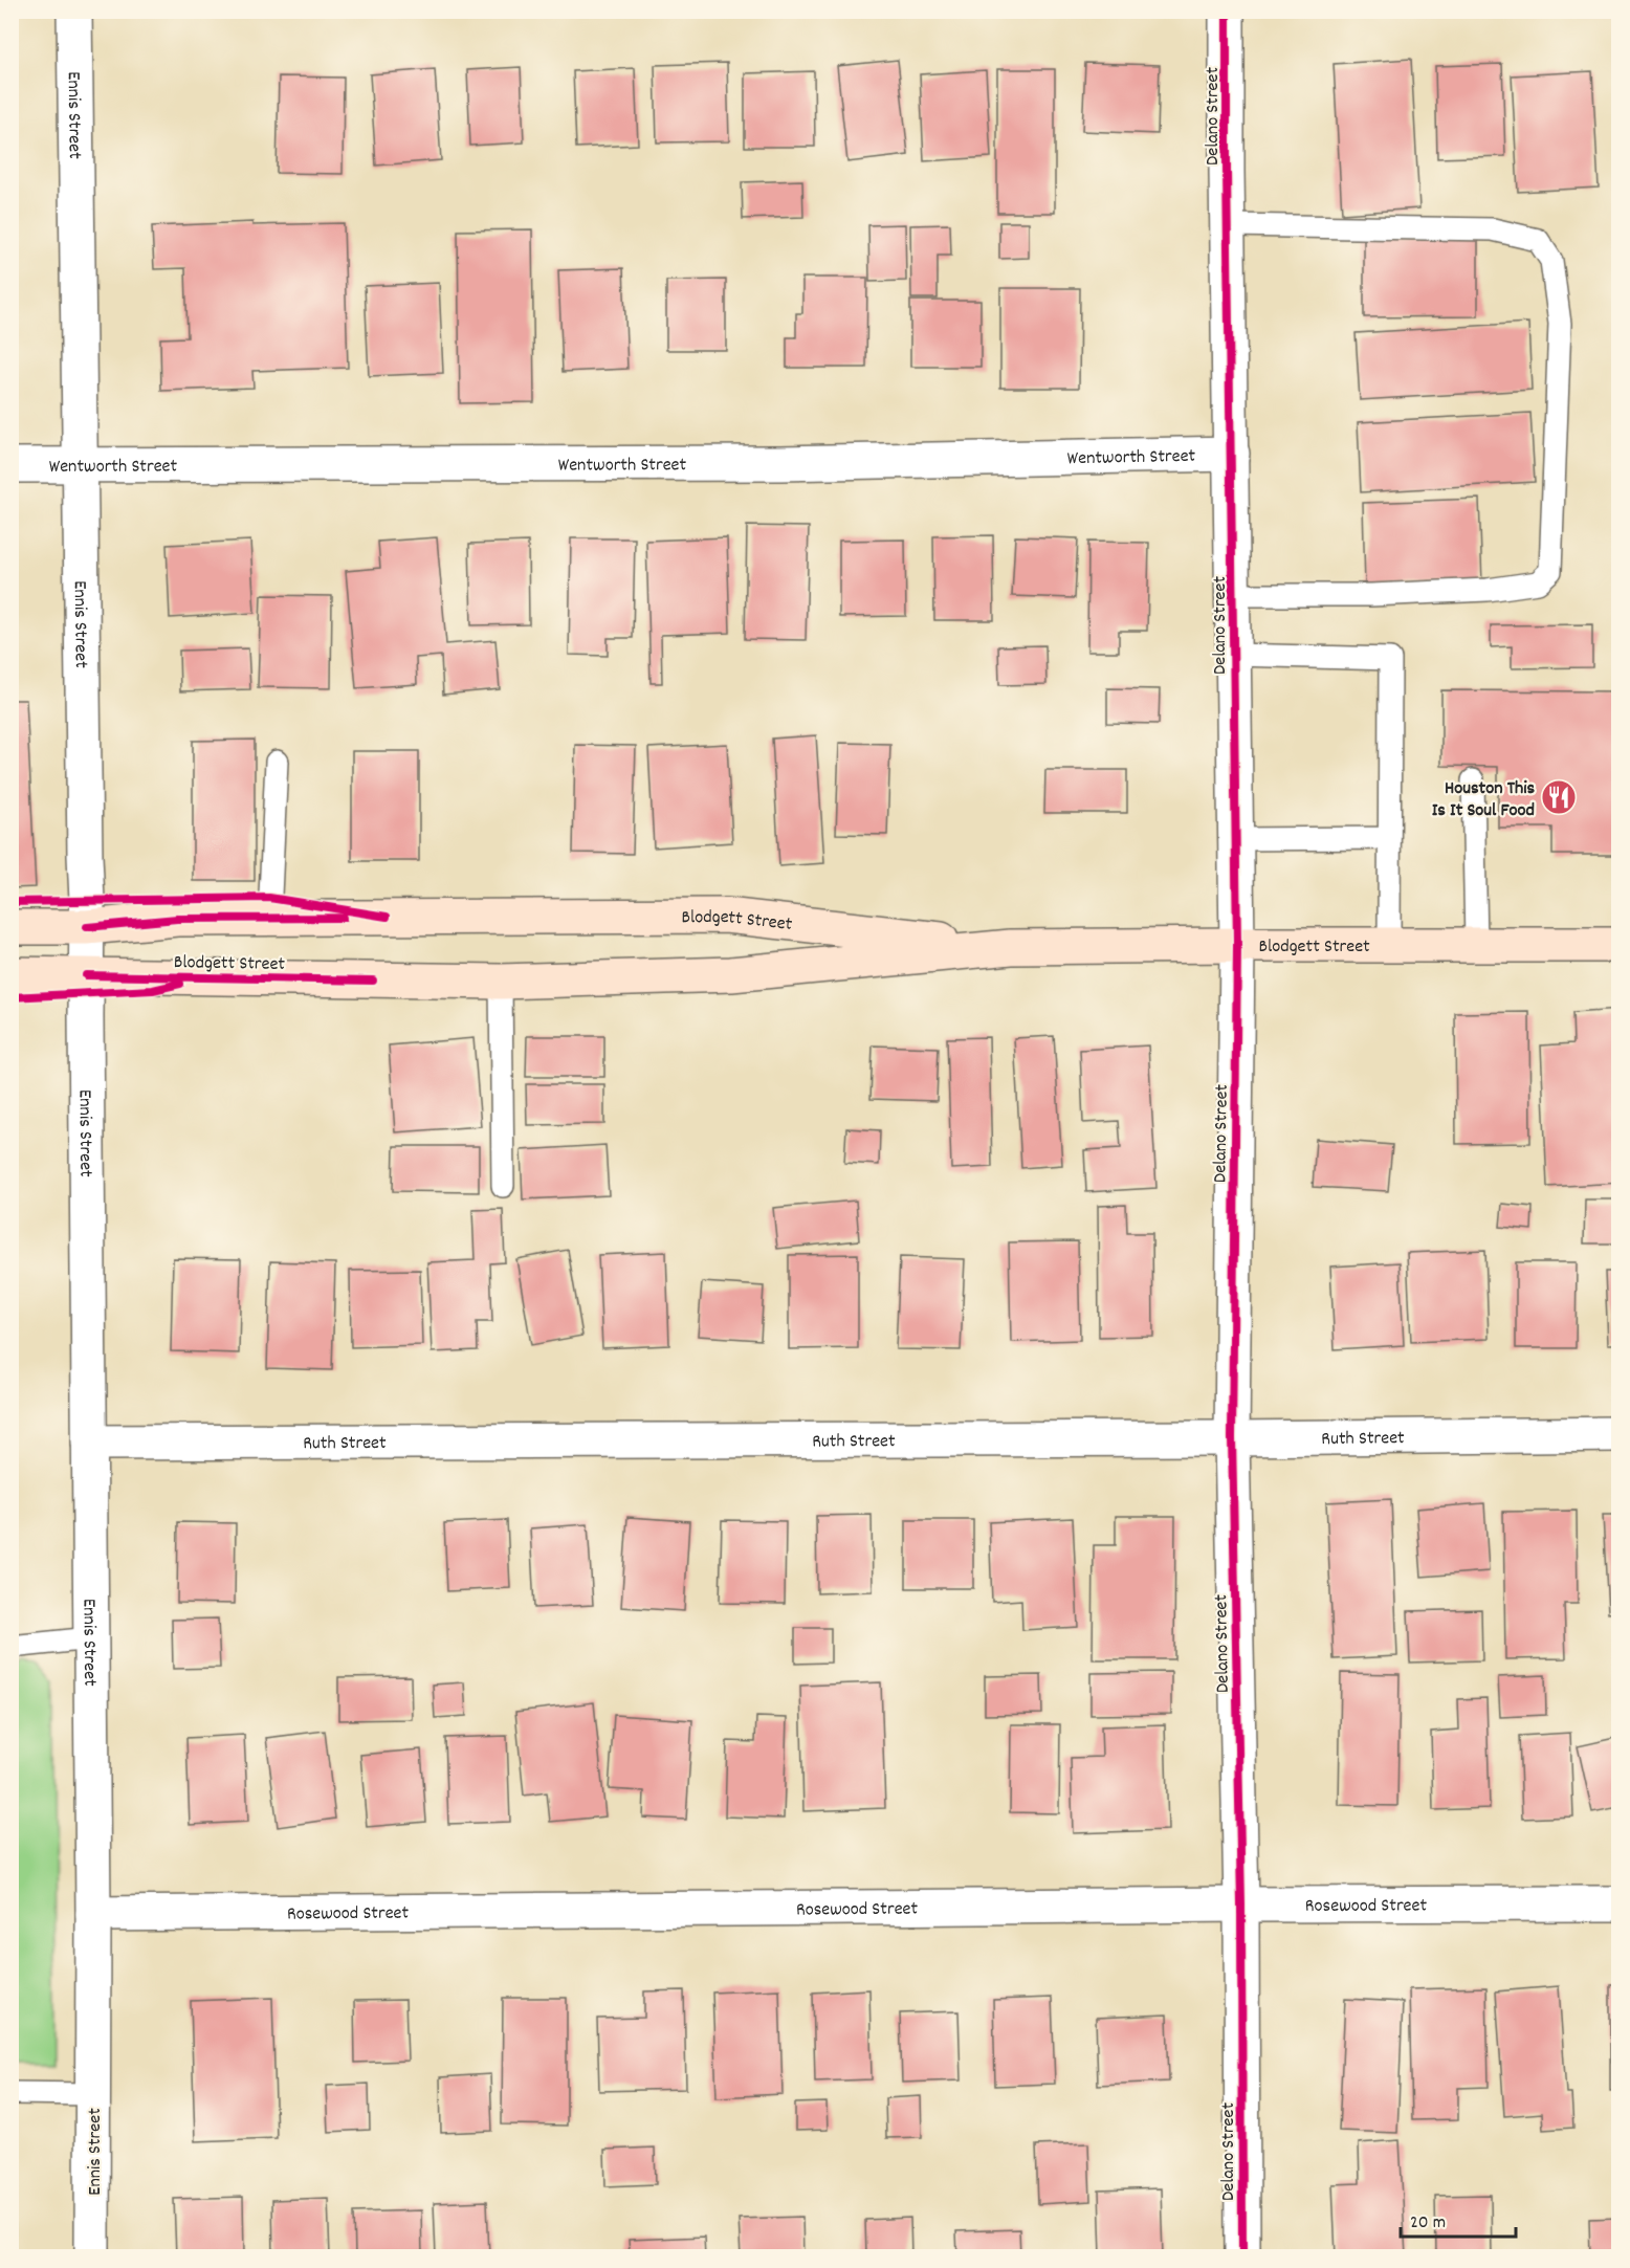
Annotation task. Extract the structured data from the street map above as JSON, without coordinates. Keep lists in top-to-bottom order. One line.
{"streets":{"main road":["Blodgett Street"],"street":["Ennis Street","Delano Street","Wentworth Street","Ruth Street","Rosewood Street"]},"crossings":[["Ennis Street","Wentworth Street"],["Ennis Street","Blodgett Street"],["Ennis Street","Ruth Street"],["Ennis Street","Rosewood Street"],["Delano Street","Wentworth Street"],["Delano Street","Blodgett Street"],["Delano Street","Ruth Street"],["Delano Street","Rosewood Street"]],"places":{"restaurant":["Houston This Is It Soul Food"]},"scale_bar":"20 m"}
